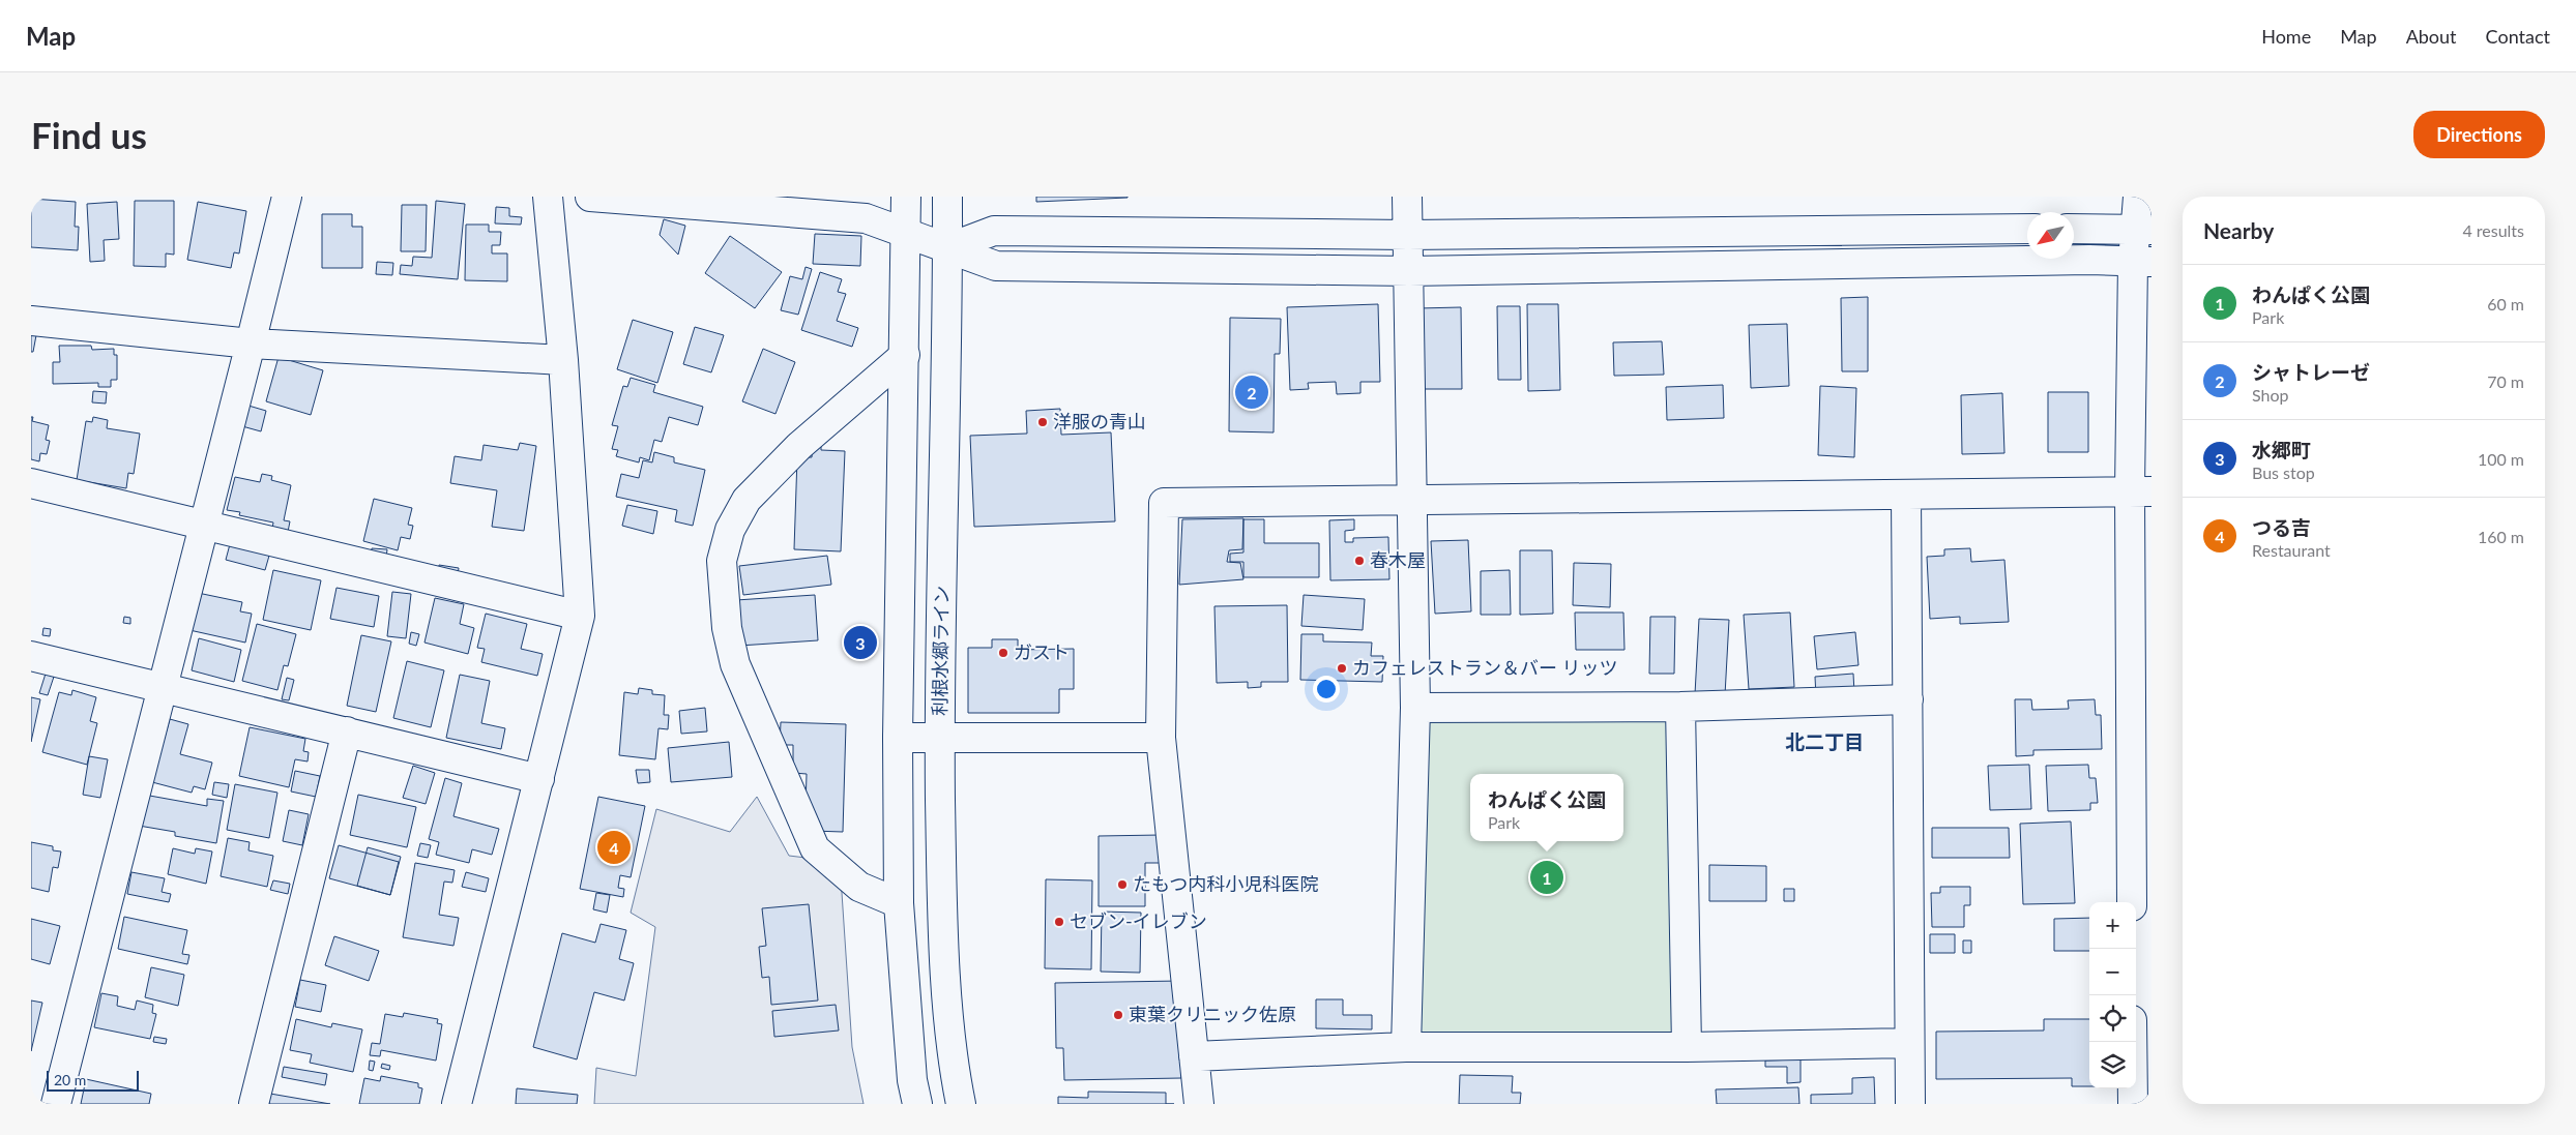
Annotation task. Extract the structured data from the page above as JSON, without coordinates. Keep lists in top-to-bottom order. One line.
{"streets":{"main road":["利根水郷ライン"]},"districts":["北二丁目"],"places":["洋服の青山","春木屋","ガスト","カフェレストラン＆バー リッツ","たもつ内科小児科医院","セブン-イレブン","東葉クリニック佐原"],"scale_bar":"20 m","north":"bottom left","page":{"header":"Map","nav":["Home","Map","About","Contact"],"buttons":"Directions","title":"Find us","heading":["Nearby","4 results"],"list":[{"mark":"1","name":"わんぱく公園","note":"Park","value":"60 m"},{"mark":"2","name":"シャトレーゼ","note":"Shop","value":"70 m"},{"mark":"3","name":"水郷町","note":"Bus stop","value":"100 m"},{"mark":"4","name":"つる吉","note":"Restaurant","value":"160 m"}],"pins":["2","3","4","1"],"popup":["わんぱく公園","Park"],"map_buttons":["+","−"],"scale":"20 m"}}
